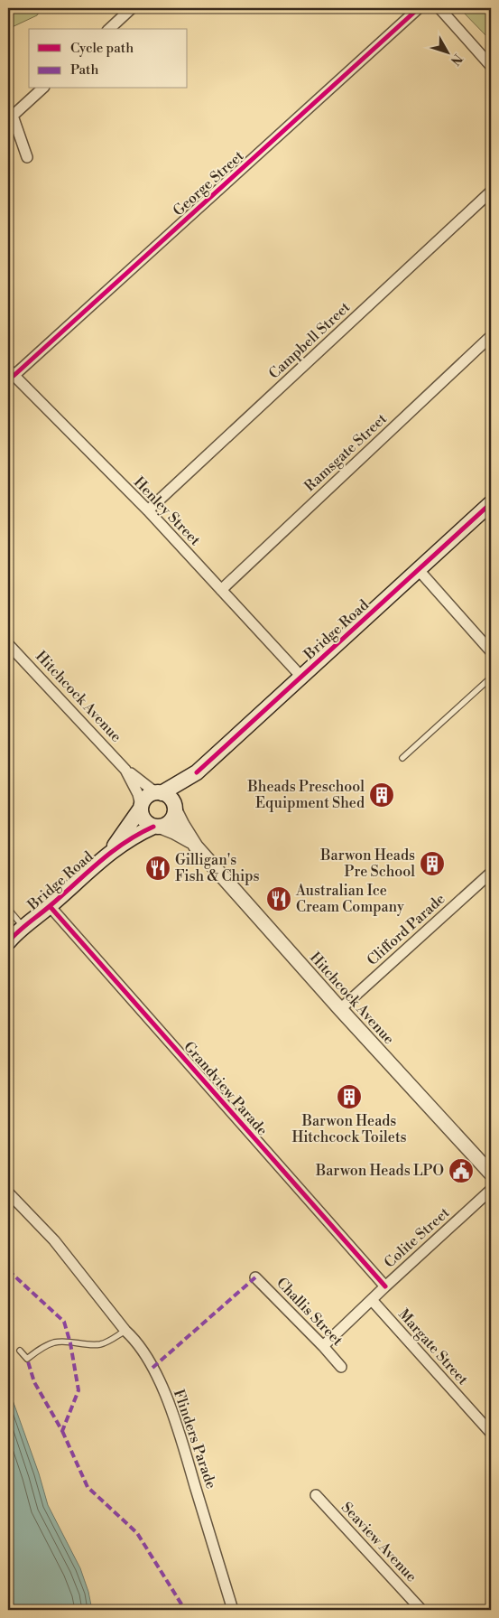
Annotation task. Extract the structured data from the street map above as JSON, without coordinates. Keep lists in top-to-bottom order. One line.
{"streets":{"main road":["Bridge Road"],"street":["George Street","Campbell Street","Ramsgate Street","Henley Street","Hitchcock Avenue","Clifford Parade","Grandview Parade","Colite Street","Challis Street","Margate Street","Flinders Parade","Seaview Avenue"]},"crossings":[["George Street","Henley Street"],["Campbell Street","Henley Street"],["Ramsgate Street","Henley Street"],["Henley Street","Bridge Road"],["Bridge Road","Hitchcock Avenue"],["Bridge Road","Grandview Parade"],["Hitchcock Avenue","Clifford Parade"],["Grandview Parade","Colite Street"],["Colite Street","Challis Street"],["Colite Street","Margate Street"]],"places":{"building":["Bheads Preschool Equipment Shed","Barwon Heads Pre School","Barwon Heads Hitchcock Toilets"],"restaurant":["Gilligan's Fish & Chips","Australian Ice Cream Company"],"public building":["Barwon Heads LPO"]},"legend":["Cycle path","Path"],"north":"bottom right"}
